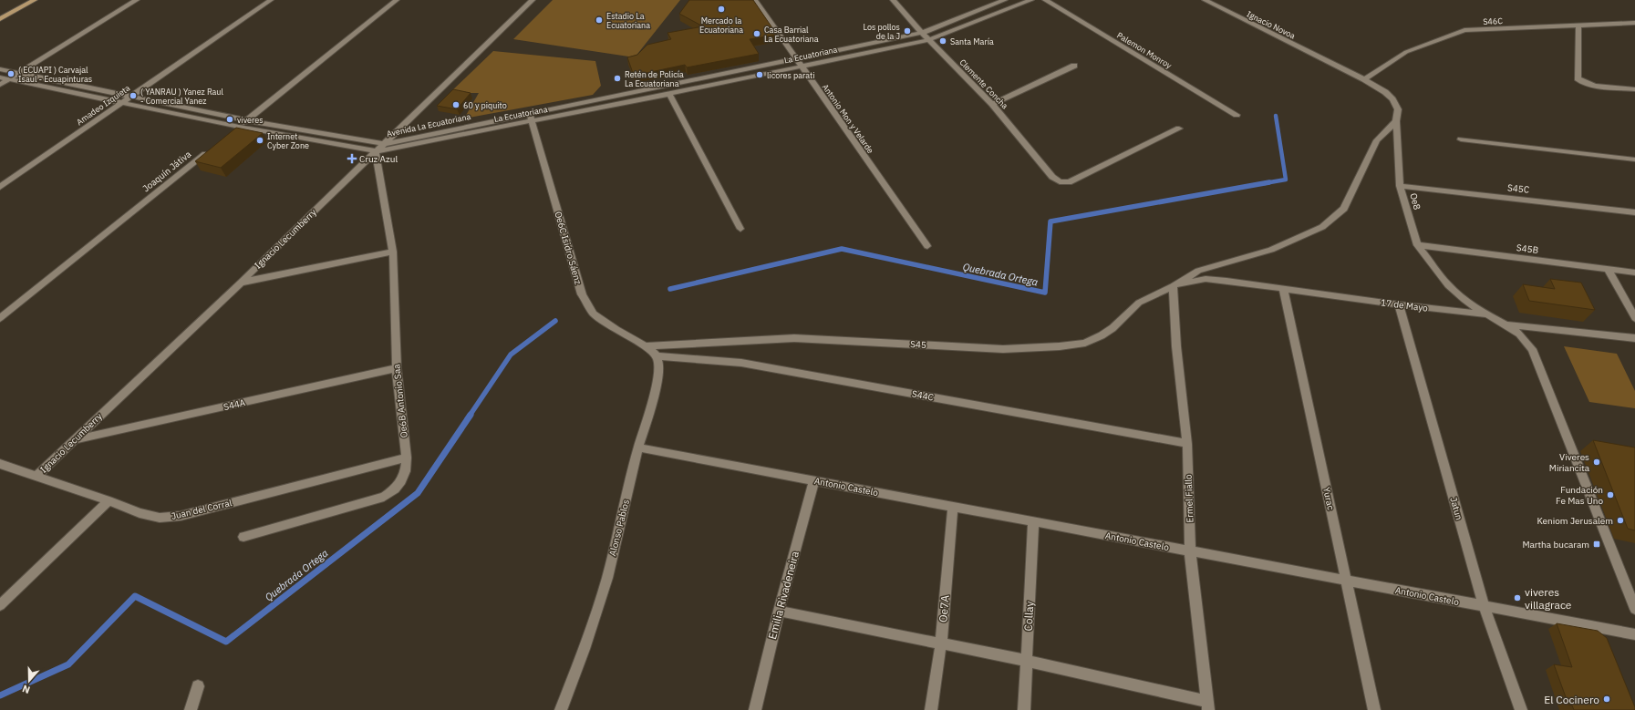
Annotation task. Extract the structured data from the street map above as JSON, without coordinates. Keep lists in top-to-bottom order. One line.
{"streets":{"street":["S46C","Ignacio Novoa","Palemon Monroy","La Ecuatoriana","Clemente Concha","Amadeo Izquieta","Antonio Mon y Velarde","Avenida La Ecuatoriana","Joaquín Játiva","S45C","Oe8","Ignacio Lecumberry","Oe6C Isidro Sáenz","S45B","17 de Mayo","S45","S44C","Oe6B Antonio Saa","S44A","Antonio Castelo","Ermel Fiallo","Yurac","Jatun","Juan del Corral","Alonso Pablos","Emilia Rivadeneira","Oe7A","Collay"]},"crossings":[["S46C","Oe8"],["Ignacio Novoa","Oe8"],["La Ecuatoriana","Clemente Concha"],["La Ecuatoriana","Amadeo Izquieta"],["La Ecuatoriana","Antonio Mon y Velarde"],["La Ecuatoriana","Avenida La Ecuatoriana"],["La Ecuatoriana","Ignacio Lecumberry"],["La Ecuatoriana","Oe6C Isidro Sáenz"],["La Ecuatoriana","Oe6B Antonio Saa"],["Clemente Concha","Avenida La Ecuatoriana"],["Amadeo Izquieta","Avenida La Ecuatoriana"],["Antonio Mon y Velarde","Avenida La Ecuatoriana"],["Avenida La Ecuatoriana","Ignacio Lecumberry"],["Avenida La Ecuatoriana","Oe6C Isidro Sáenz"],["S45C","Oe8"],["Oe8","S45B"],["Oe8","17 de Mayo"],["Ignacio Lecumberry","Oe6B Antonio Saa"],["Ignacio Lecumberry","S44A"],["Ignacio Lecumberry","Juan del Corral"],["Oe6C Isidro Sáenz","S45"],["17 de Mayo","S45"],["17 de Mayo","Ermel Fiallo"],["17 de Mayo","Yurac"],["17 de Mayo","Jatun"],["S45","Ermel Fiallo"],["S44C","Ermel Fiallo"],["S44C","Alonso Pablos"],["Oe6B Antonio Saa","S44A"],["Oe6B Antonio Saa","Juan del Corral"],["Antonio Castelo","Ermel Fiallo"],["Antonio Castelo","Yurac"],["Antonio Castelo","Jatun"],["Antonio Castelo","Alonso Pablos"],["Antonio Castelo","Emilia Rivadeneira"],["Antonio Castelo","Oe7A"],["Antonio Castelo","Collay"]],"water":["Quebrada Ortega"],"places":{"other":["Mercado la Ecuatoriana","Estadio La Ecuatoriana","Los pollos de la J","Casa Barrial La Ecuatoriana","Santa María","( ECUAPI ) Carvajal Isaul - Ecuapinturas","licores parati","Retén de Policía La Ecuatoriana","( YANRAU ) Yanez Raul - Comercial Yanez","60 y piquito","viveres","Internet Cyber Zone","Viveres Miriancita","Fundación Fe Mas Uno","Keniom Jerusalem","viveres villagrace","El Cocinero"],"health":["Cruz Azul"],"transit":["Martha bucaram"]},"north":"bottom"}
